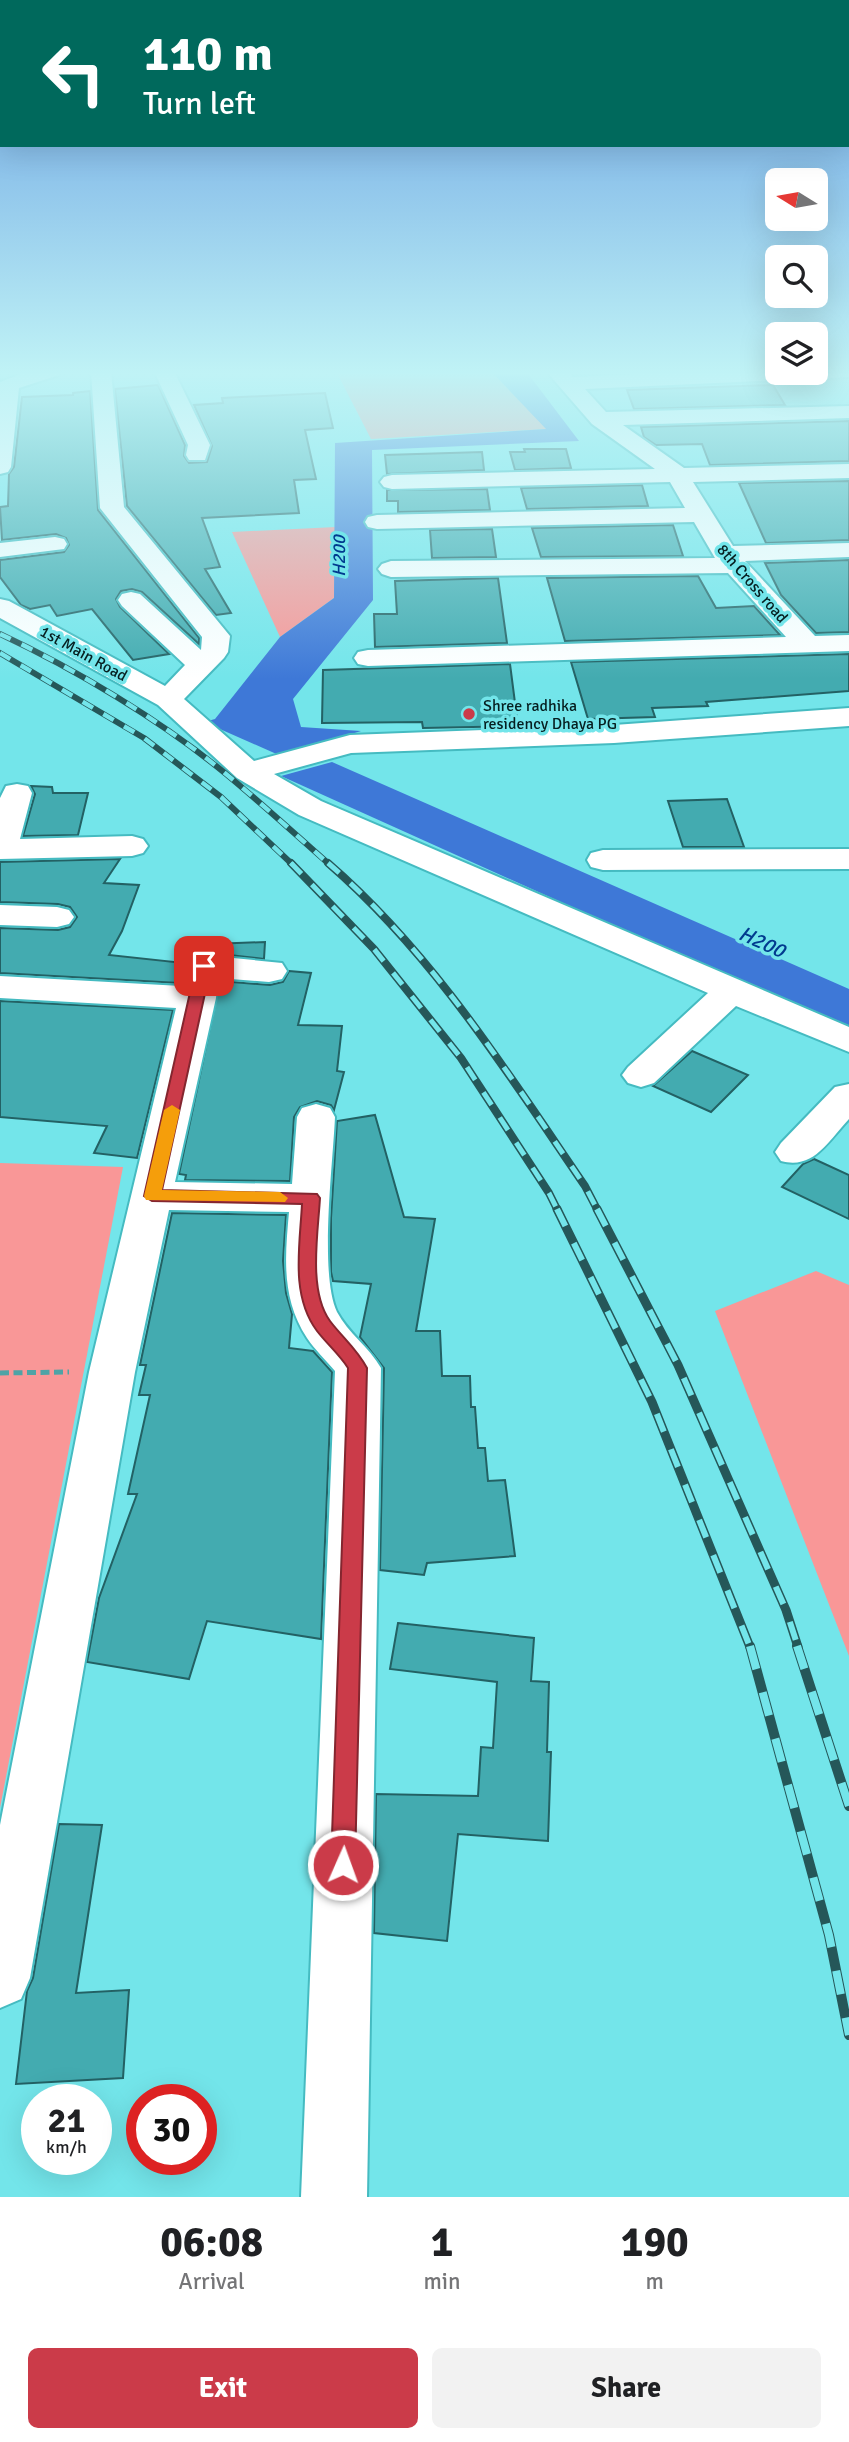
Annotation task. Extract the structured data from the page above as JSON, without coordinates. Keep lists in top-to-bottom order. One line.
{"streets":{"street":["8th Cross road","1st Main Road"]},"water":["H200"],"places":["Shree radhika residency Dhaya PG"],"north":"left","page":{"turn":["110 m","Turn left"],"speed":"21 km/h","limit":"30","eta":["06:08","Arrival","1","min","190","m"],"buttons":["Exit","Share"]}}
